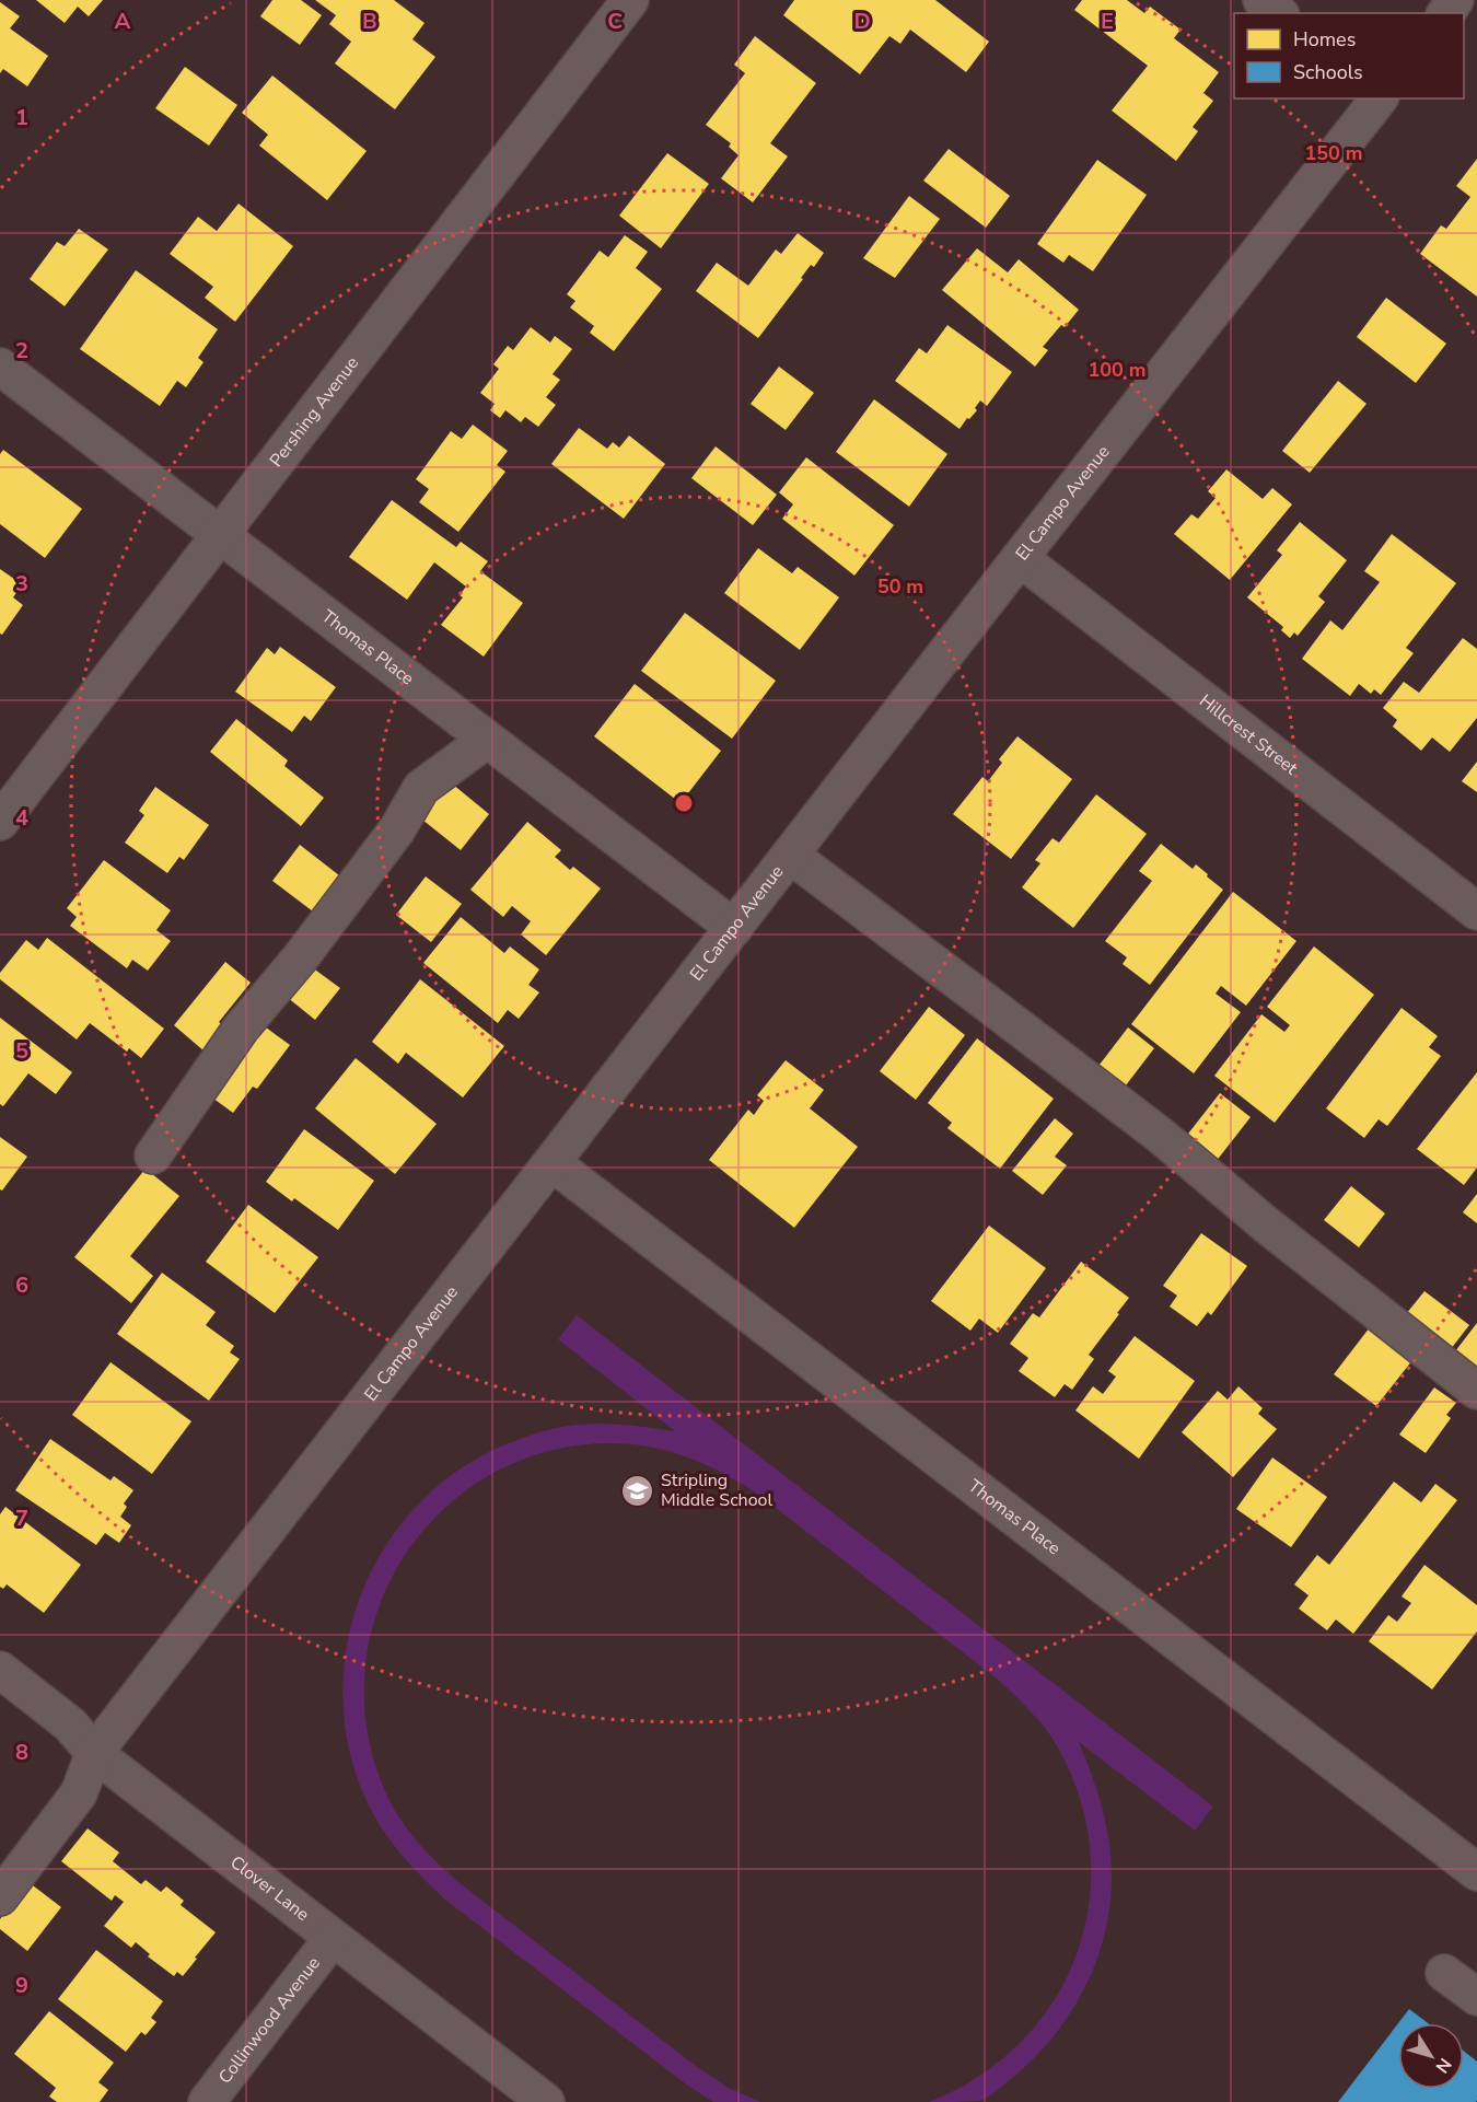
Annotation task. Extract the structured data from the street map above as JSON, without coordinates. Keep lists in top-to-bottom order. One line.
{"streets":{"street":["Pershing Avenue","El Campo Avenue","Thomas Place","Hillcrest Street","Clover Lane","Collinwood Avenue"]},"crossings":[["Pershing Avenue","Thomas Place"],["El Campo Avenue","Thomas Place"],["El Campo Avenue","Hillcrest Street"],["El Campo Avenue","Clover Lane"],["Clover Lane","Collinwood Avenue"]],"places":{"school or university":["Stripling Middle School"]},"legend":["Homes","Schools"],"north":"bottom right","grid":{"columns":["A","B","C","D","E"],"rows":["1","2","3","4","5","6","7","8","9"]},"rings":["150 m","100 m","50 m"]}
